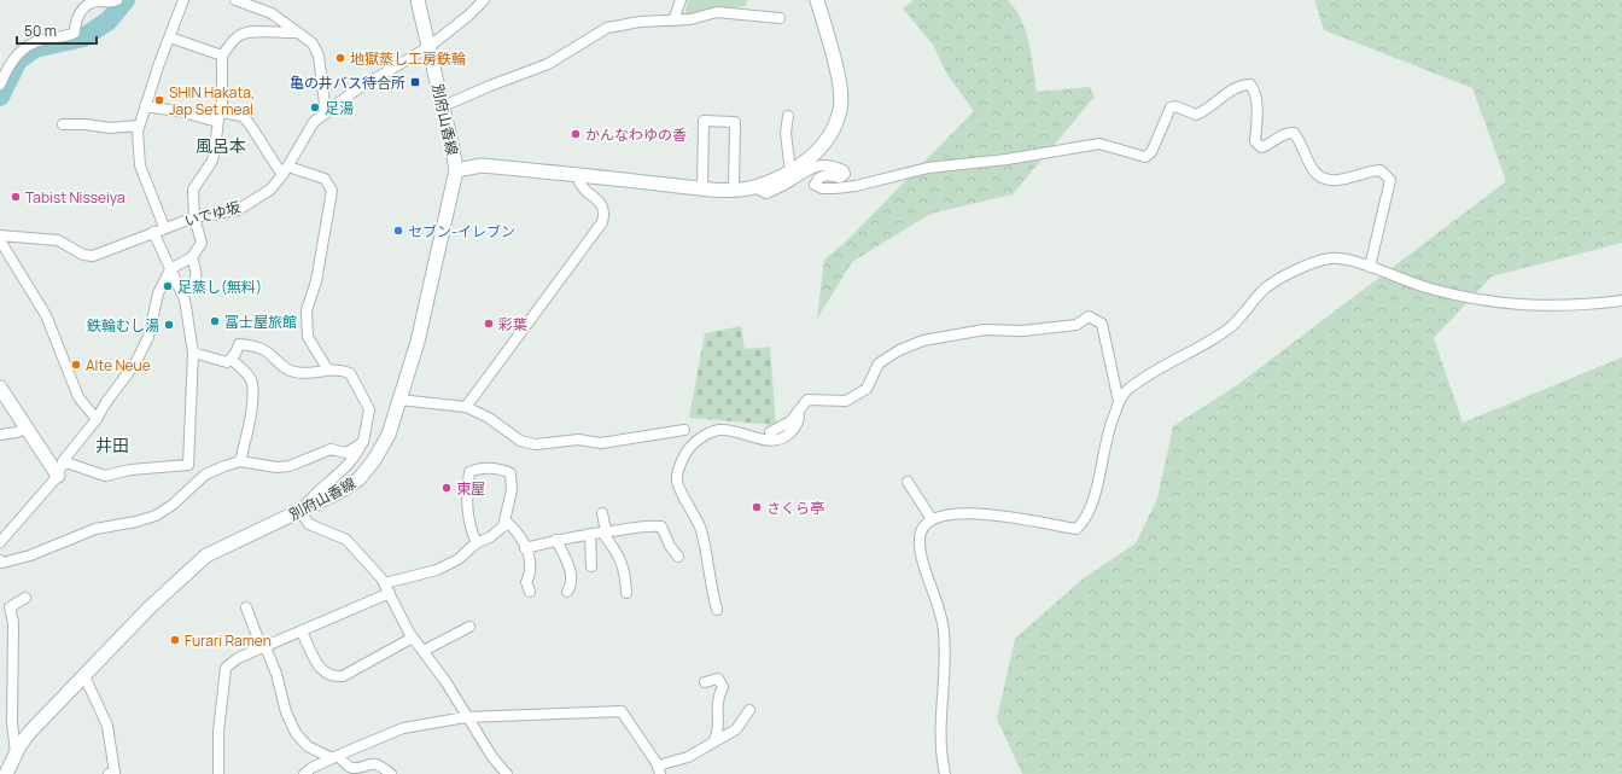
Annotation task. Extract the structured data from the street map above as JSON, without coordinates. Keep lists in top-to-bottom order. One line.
{"streets":{"main road":["別府山香線"],"street":["いでゆ坂"]},"crossings":[["別府山香線","いでゆ坂"]],"districts":["風呂本","井田"],"places":{"other":["地獄蒸し工房鉄輪","SHIN Hakata, Jap Set meal","足湯","かんなわゆの香","Tabist Nisseiya","セブン-イレブン","足蒸し(無料)","冨士屋旅館","彩葉","鉄輪むし湯","Alte Neue","東屋","さくら亭","Furari Ramen"],"transit":["亀の井バス待合所"]},"scale_bar":"50 m"}
